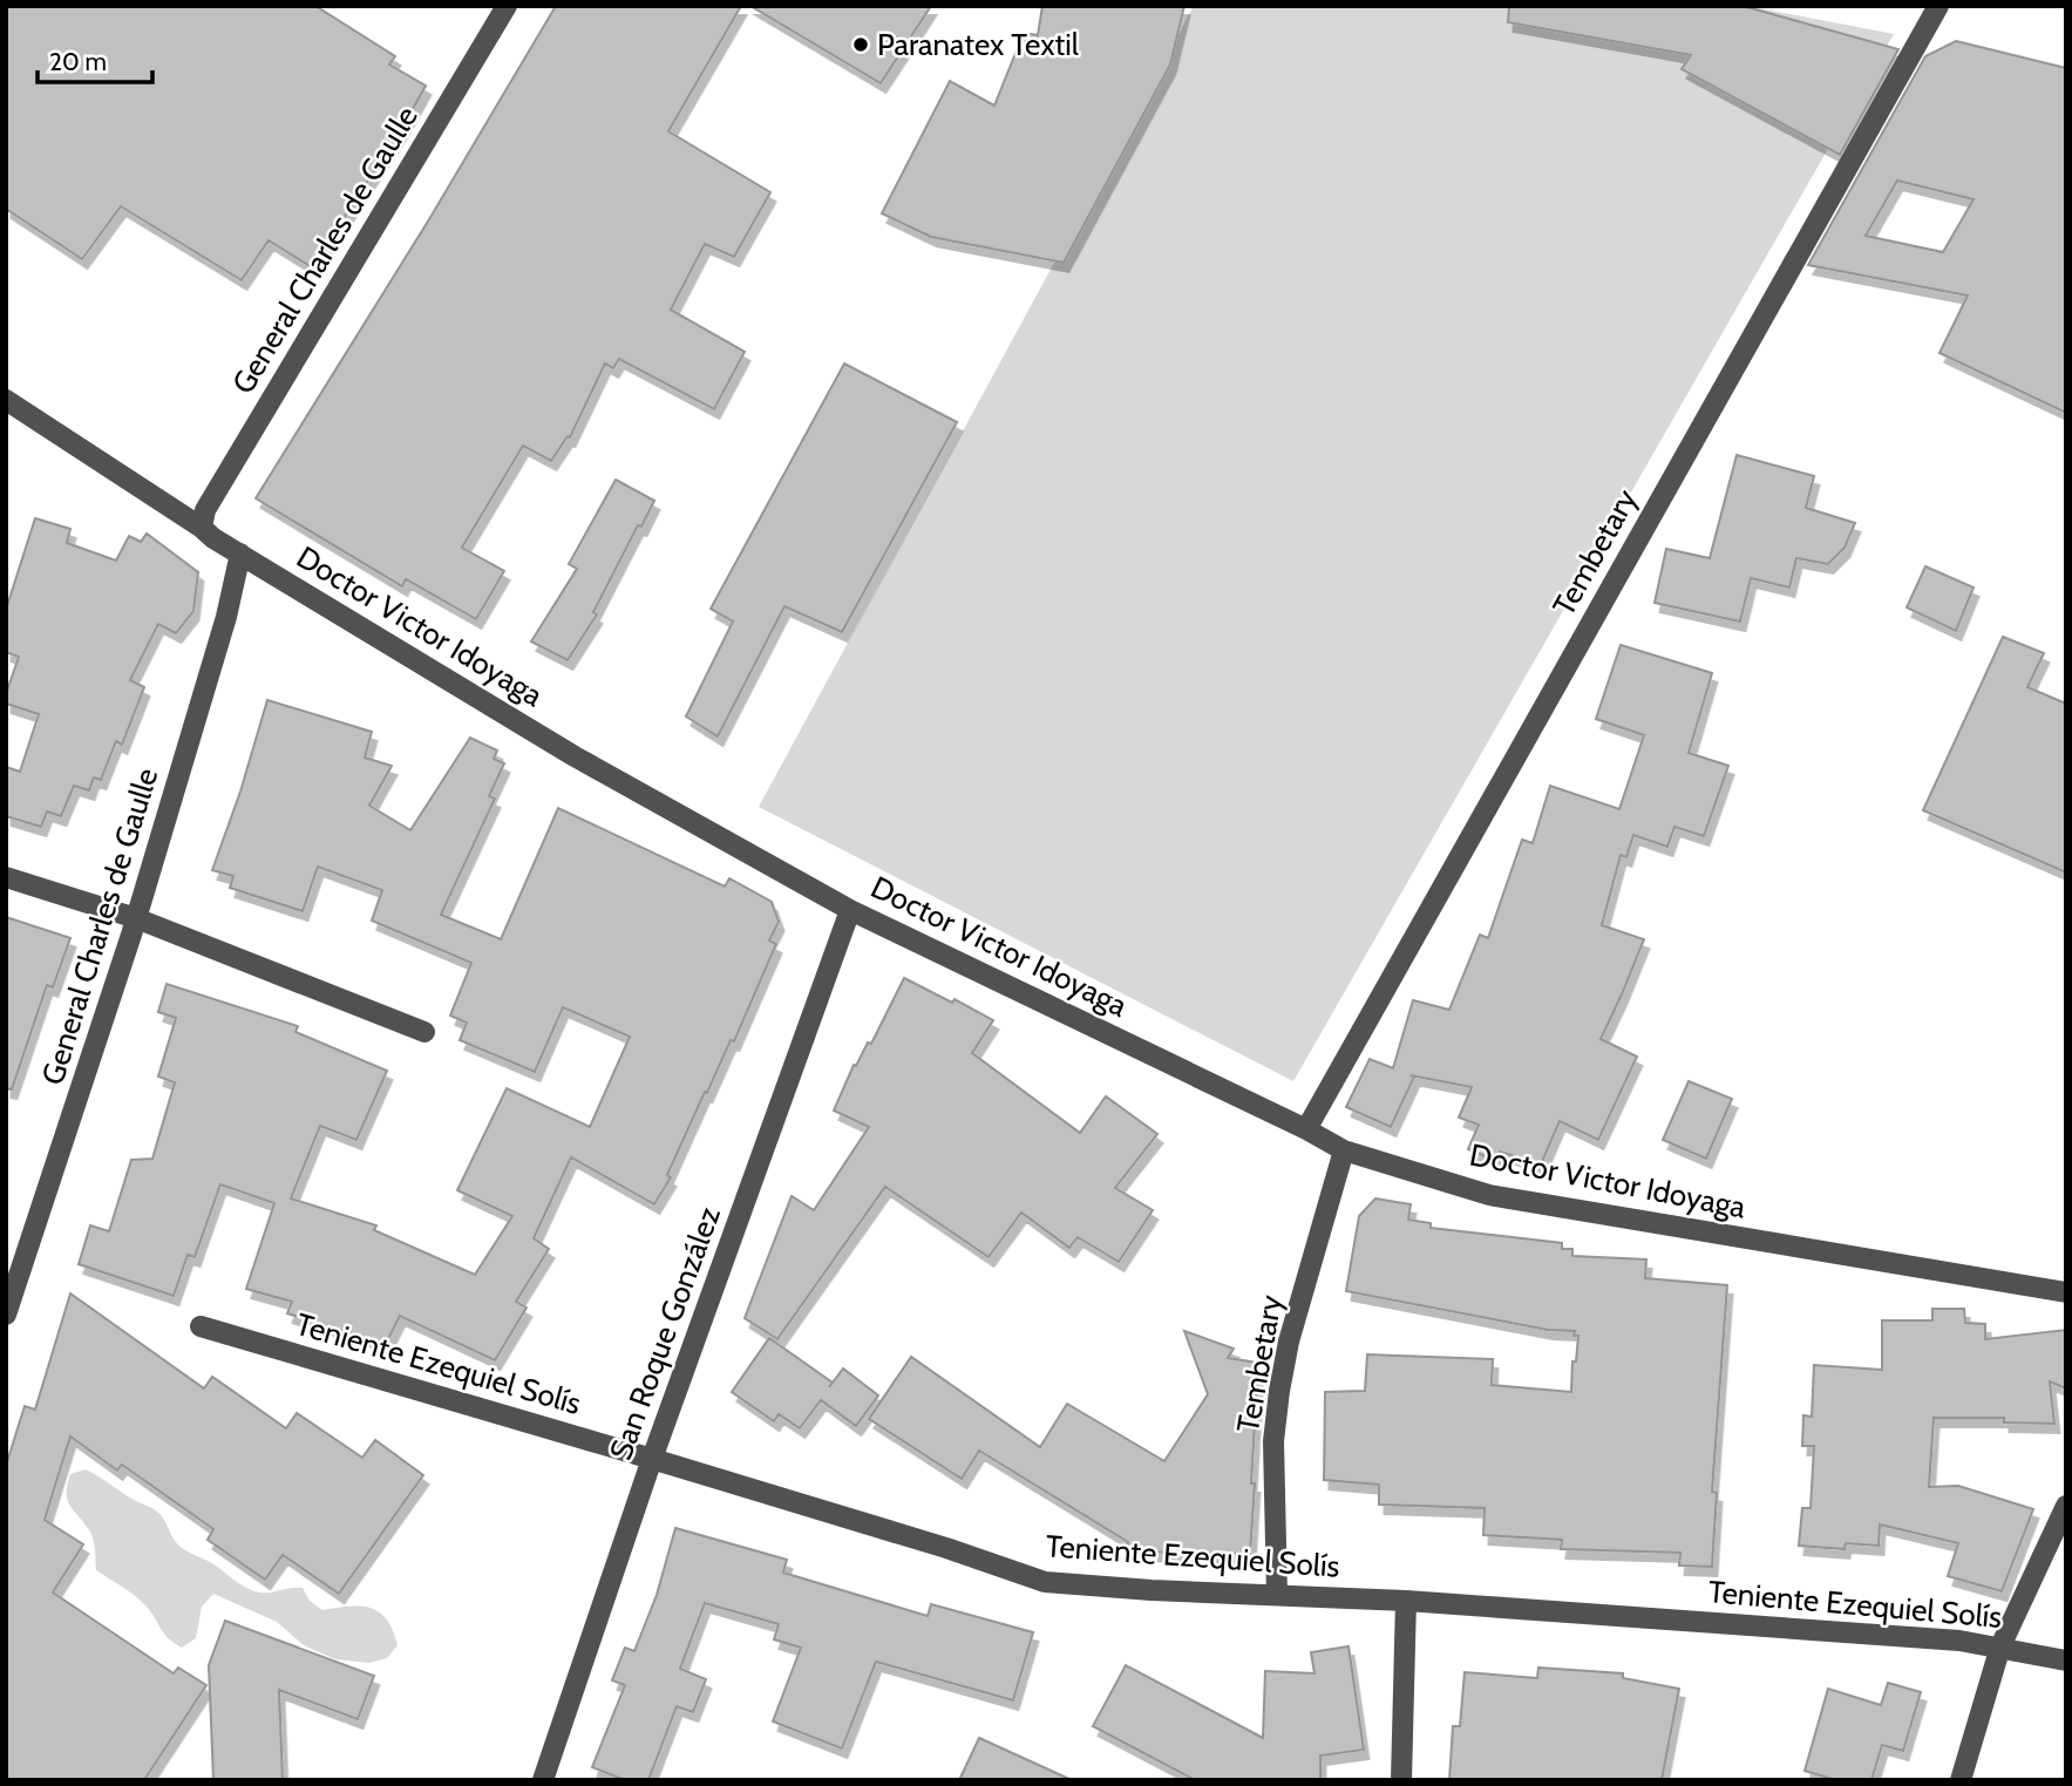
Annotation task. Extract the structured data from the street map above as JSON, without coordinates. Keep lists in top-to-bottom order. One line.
{"streets":{"street":["General Charles de Gaulle","Tembetary","Doctor Victor Idoyaga","San Roque González","Teniente Ezequiel Solís"]},"crossings":[["General Charles de Gaulle","Doctor Victor Idoyaga"],["Tembetary","Doctor Victor Idoyaga"],["Tembetary","Teniente Ezequiel Solís"],["Doctor Victor Idoyaga","San Roque González"],["San Roque González","Teniente Ezequiel Solís"]],"places":["Paranatex Textil"],"scale_bar":"20 m"}
